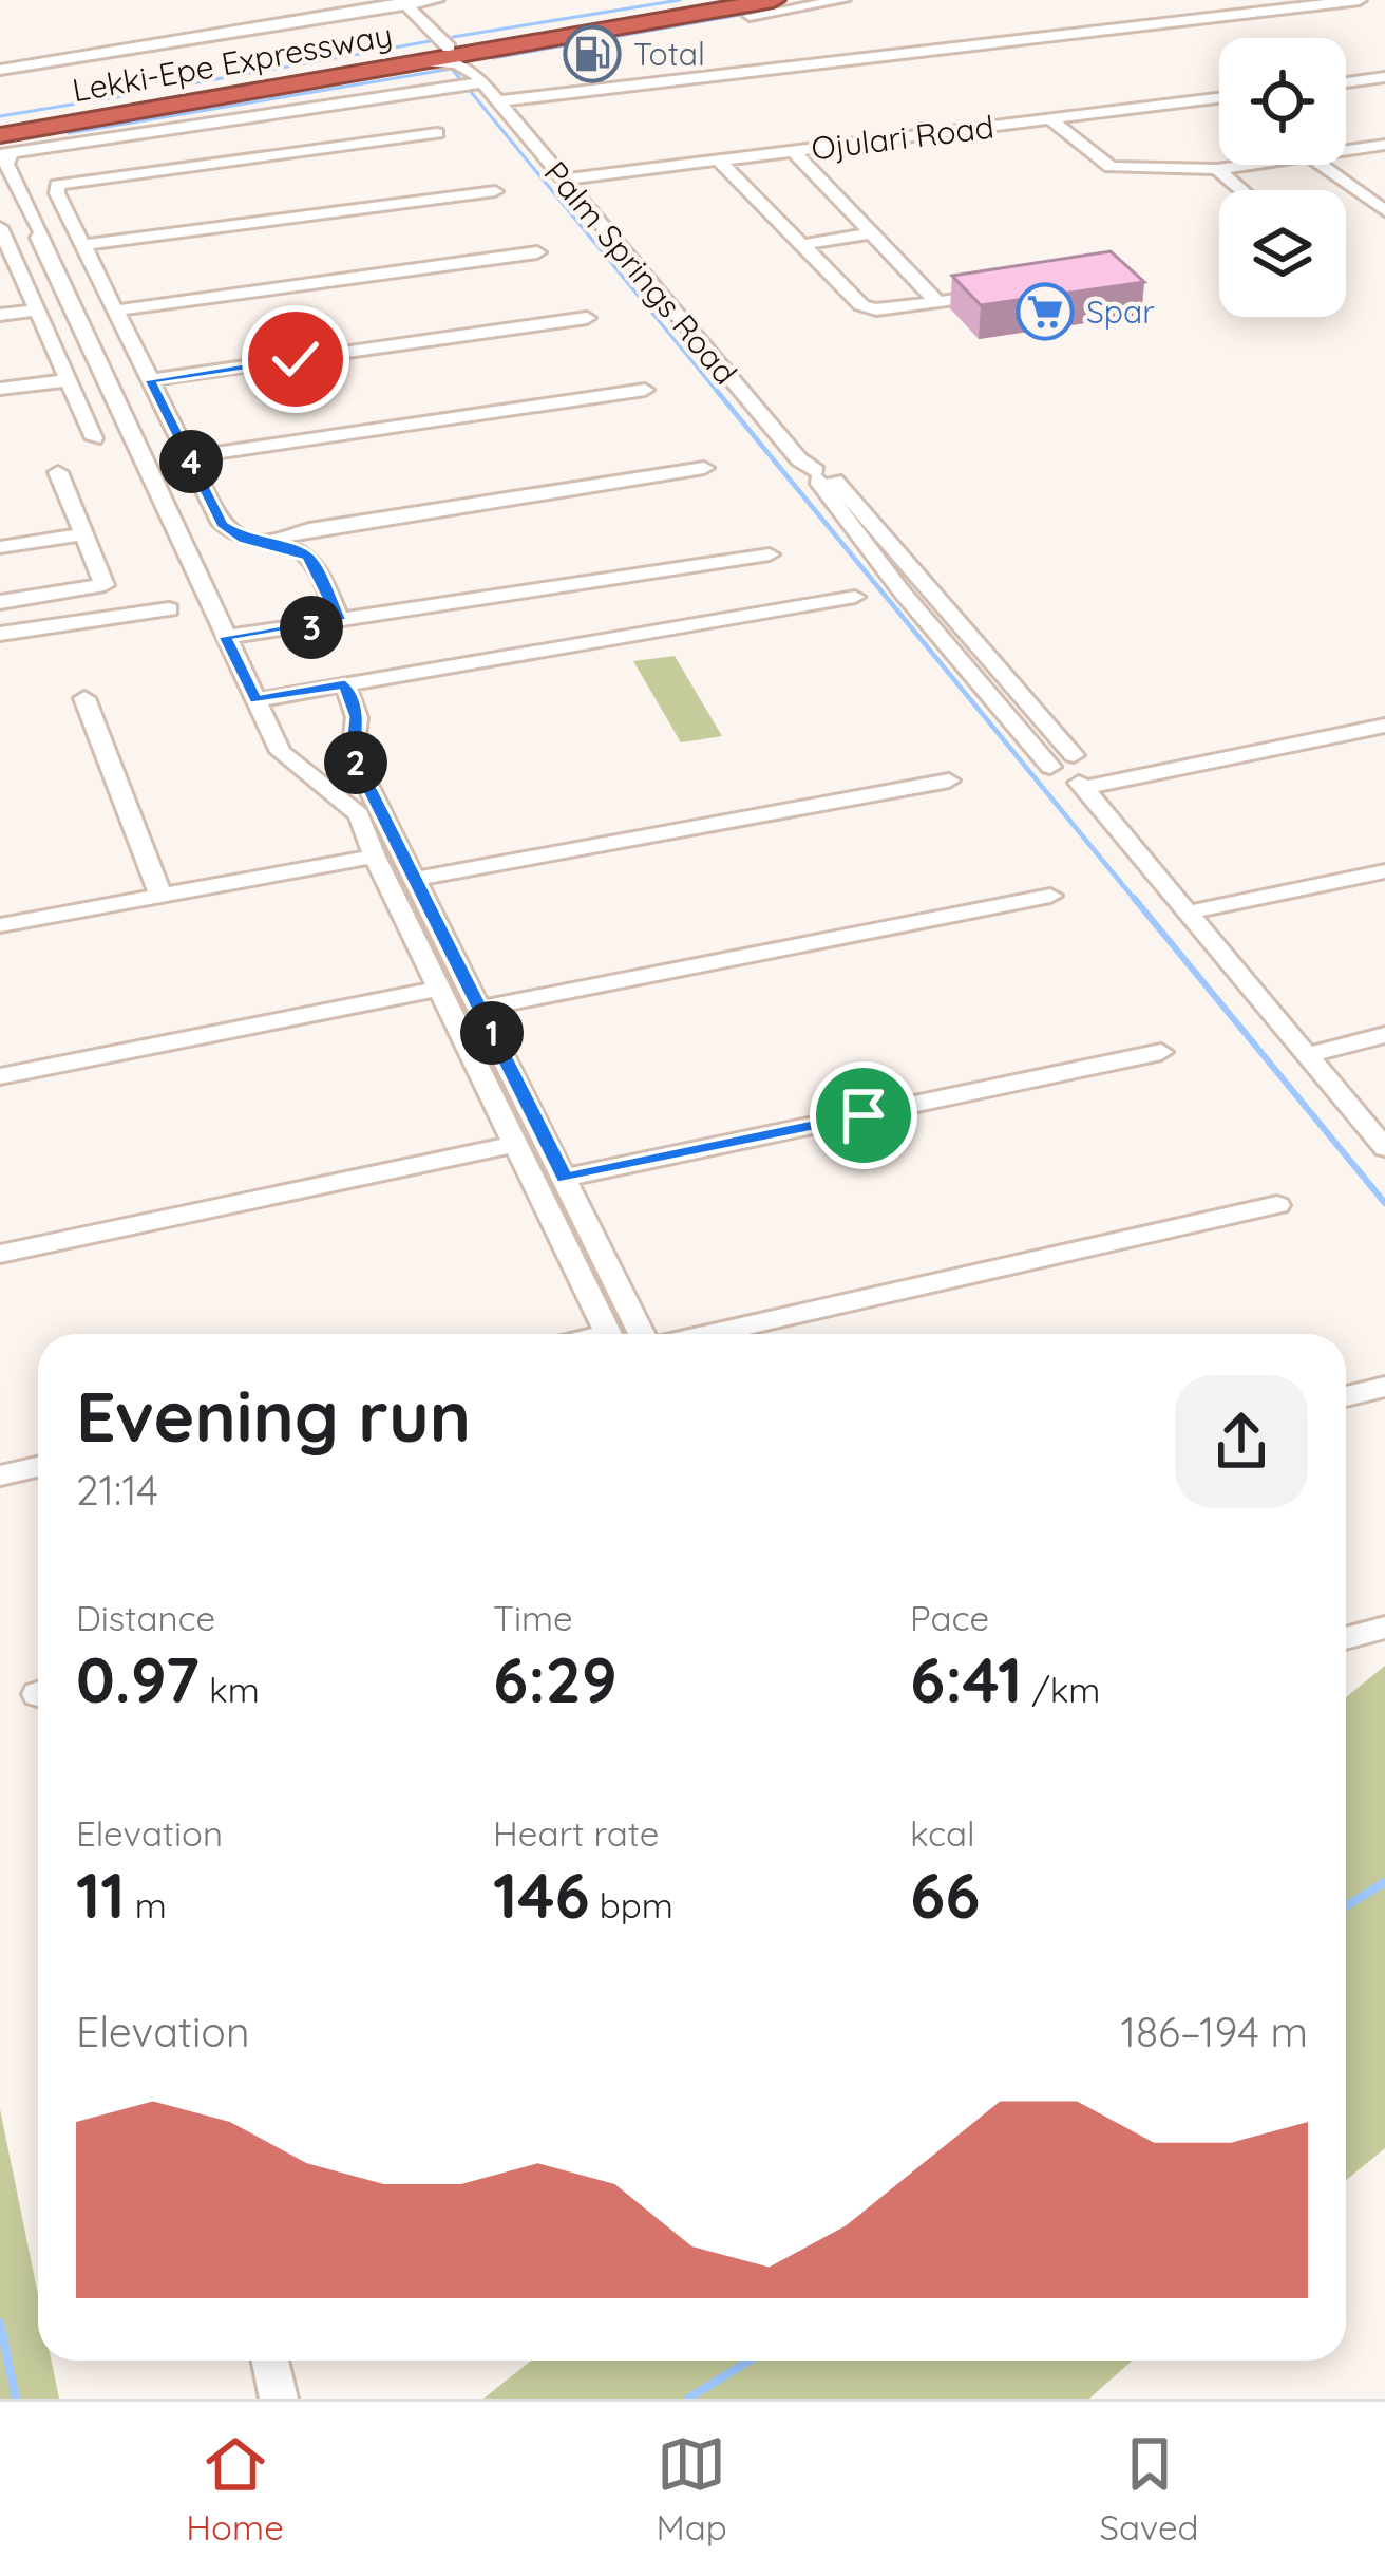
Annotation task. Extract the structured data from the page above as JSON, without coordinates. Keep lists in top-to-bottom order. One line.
{"streets":{"highway":["Lekki-Epe Expressway"],"street":["Ojulari Road","Palm Springs Road"]},"crossings":[["Ojulari Road","Palm Springs Road"]],"places":{"fuel station":["Total"],"supermarket":["Spar"]},"page":{"pins":["4","3","2","1"],"heading":["Evening run","21:14"],"stats":[["Distance","0.97 km"],["Time","6:29"],["Pace","6:41 /km"],["Elevation","11 m"],["Heart rate","146 bpm"],["kcal","66"]],"chart":["Elevation","186–194 m"],"tabs":["Home","Map","Saved"]}}
